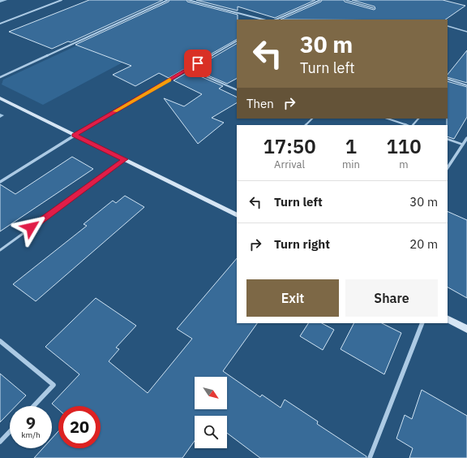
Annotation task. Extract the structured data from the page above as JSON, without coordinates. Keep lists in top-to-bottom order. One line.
{"north":"bottom right","page":{"turn":["30 m","Turn left"],"then":"Then","eta":["17:50","Arrival","1","min","110","m"],"list":[{"name":"Turn left","value":"30 m"},{"name":"Turn right","value":"20 m"}],"buttons":["Exit","Share"],"speed":"9 km/h","limit":"20"}}
